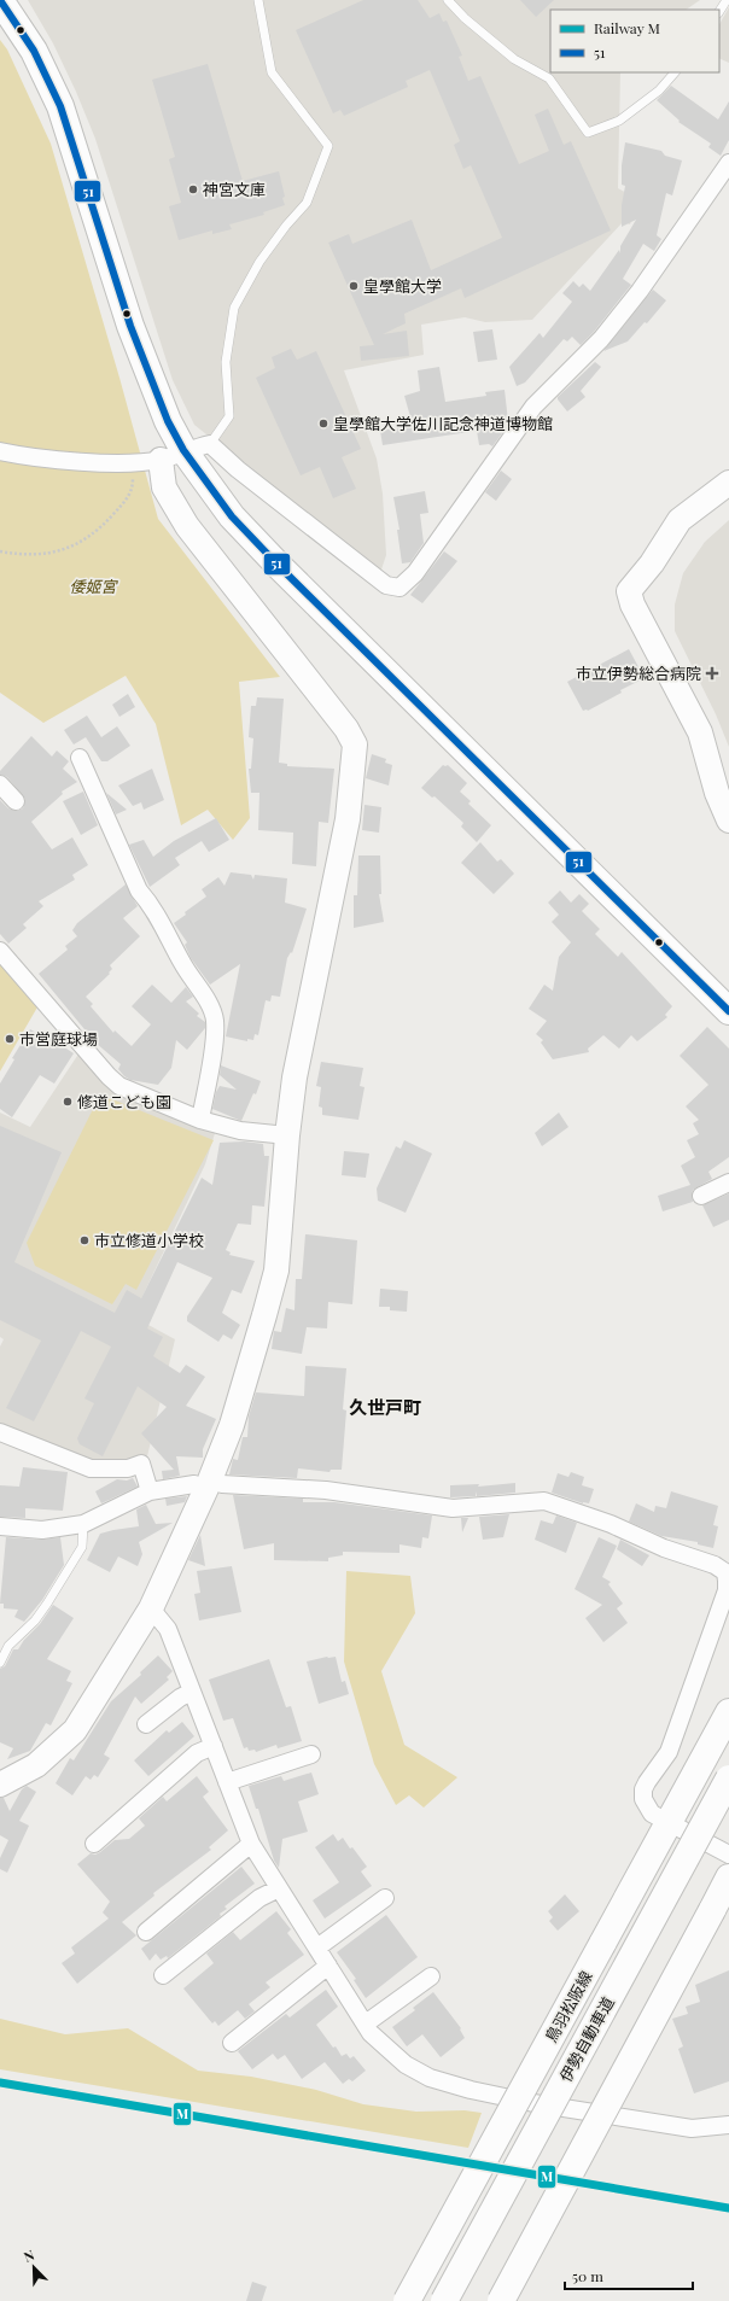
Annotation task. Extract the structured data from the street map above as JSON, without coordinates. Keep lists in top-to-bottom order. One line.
{"streets":{"main road":["鳥羽松阪線","伊勢自動車道"]},"districts":["久世戸町"],"parks":["倭姬宮"],"places":{"other":["神宮文庫","皇學館大学","皇學館大学佐川記念神道博物館","市営庭球場","修道こども園","市立修道小学校"],"health":["市立伊勢総合病院"]},"lines":["transit line 51","rail line M"],"legend":["Railway M","51"],"scale_bar":"50 m","north":"top left"}
